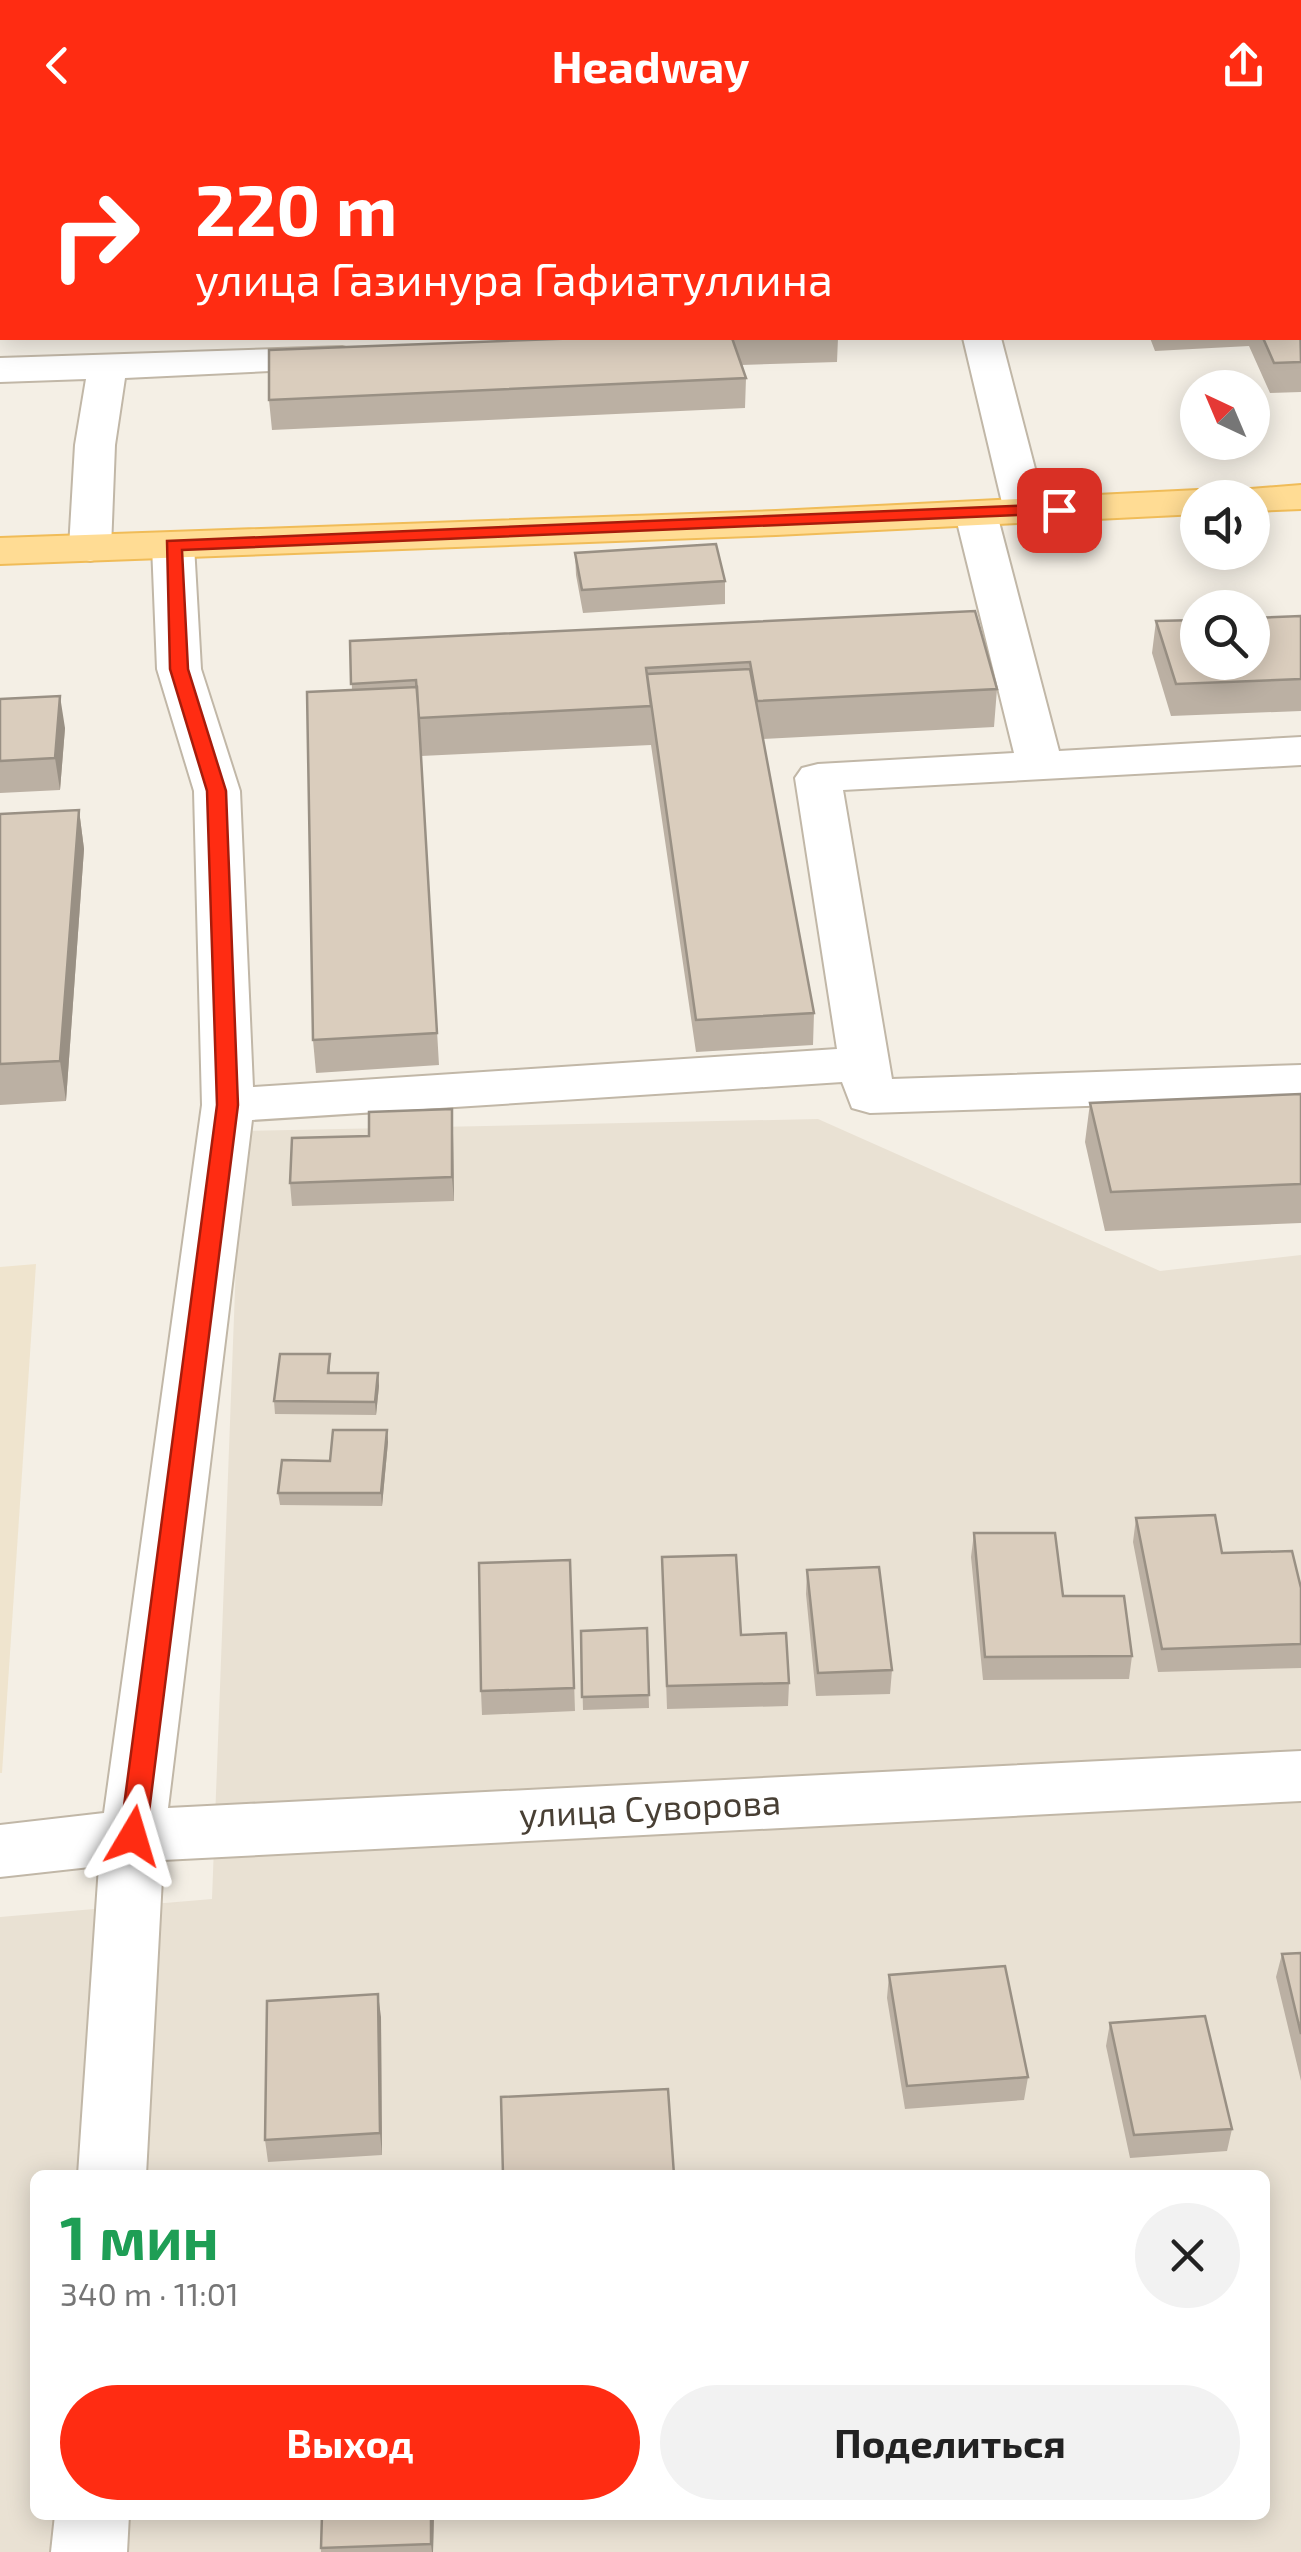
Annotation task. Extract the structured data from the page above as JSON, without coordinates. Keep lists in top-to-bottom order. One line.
{"streets":{"street":["улица Суворова"]},"north":"top left","page":{"header":"Headway","turn":["220 m","улица Газинура Гафиатуллина"],"heading":["1 мин","340 m · 11:01"],"buttons":["Выход","Поделиться"]}}
